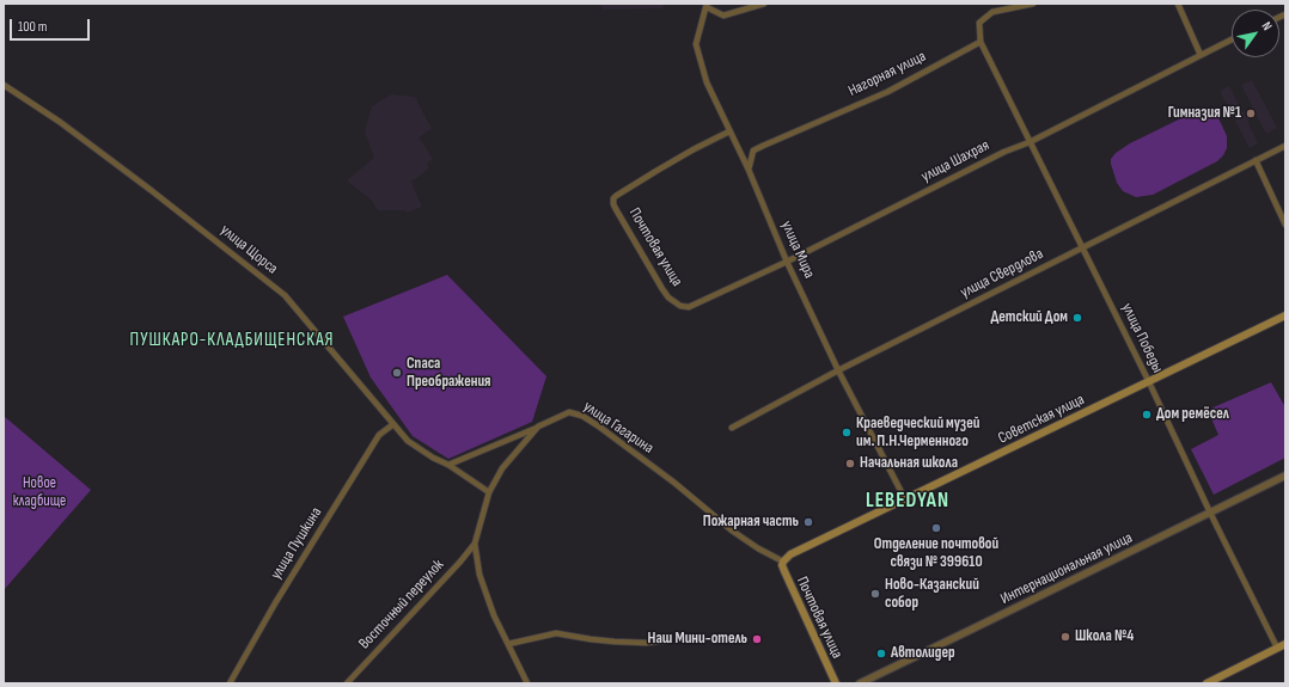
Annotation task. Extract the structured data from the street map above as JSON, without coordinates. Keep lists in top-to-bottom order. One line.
{"streets":{"main road":["Почтовая улица","Советская улица"],"street":["Нагорная улица","улица Шахрая","улица Щорса","улица Мира","улица Свердлова","улица Победы","улица Гагарина","улица Пушкина","Интернациональная улица","Восточный переулок"]},"crossings":[["Нагорная улица","улица Мира"],["Нагорная улица","улица Победы"],["улица Шахрая","Почтовая улица"],["улица Шахрая","улица Мира"],["улица Шахрая","улица Победы"],["Почтовая улица","улица Мира"],["Почтовая улица","Советская улица"],["Почтовая улица","улица Гагарина"],["улица Щорса","улица Гагарина"],["улица Щорса","улица Пушкина"],["улица Мира","улица Свердлова"],["улица Мира","Советская улица"],["улица Свердлова","улица Победы"],["улица Победы","Советская улица"],["улица Победы","Интернациональная улица"],["Советская улица","улица Гагарина"],["улица Гагарина","Восточный переулок"]],"districts":["ПУШКАРО-КЛАДБИЩЕНСКАЯ","LEBEDYAN"],"parks":["Новое кладбище"],"places":["Гимназия №1","Детский Дом","Спаса Преображения","Дом ремёсел","Краеведческий музей им. П.Н.Черменного","Начальная школа","Пожарная часть","Отделение почтовой связи № 399610","Ново-Казанский собор","Школа №4","Наш Мини-отель","Автолидер"],"scale_bar":"100 m","north":"top right"}
